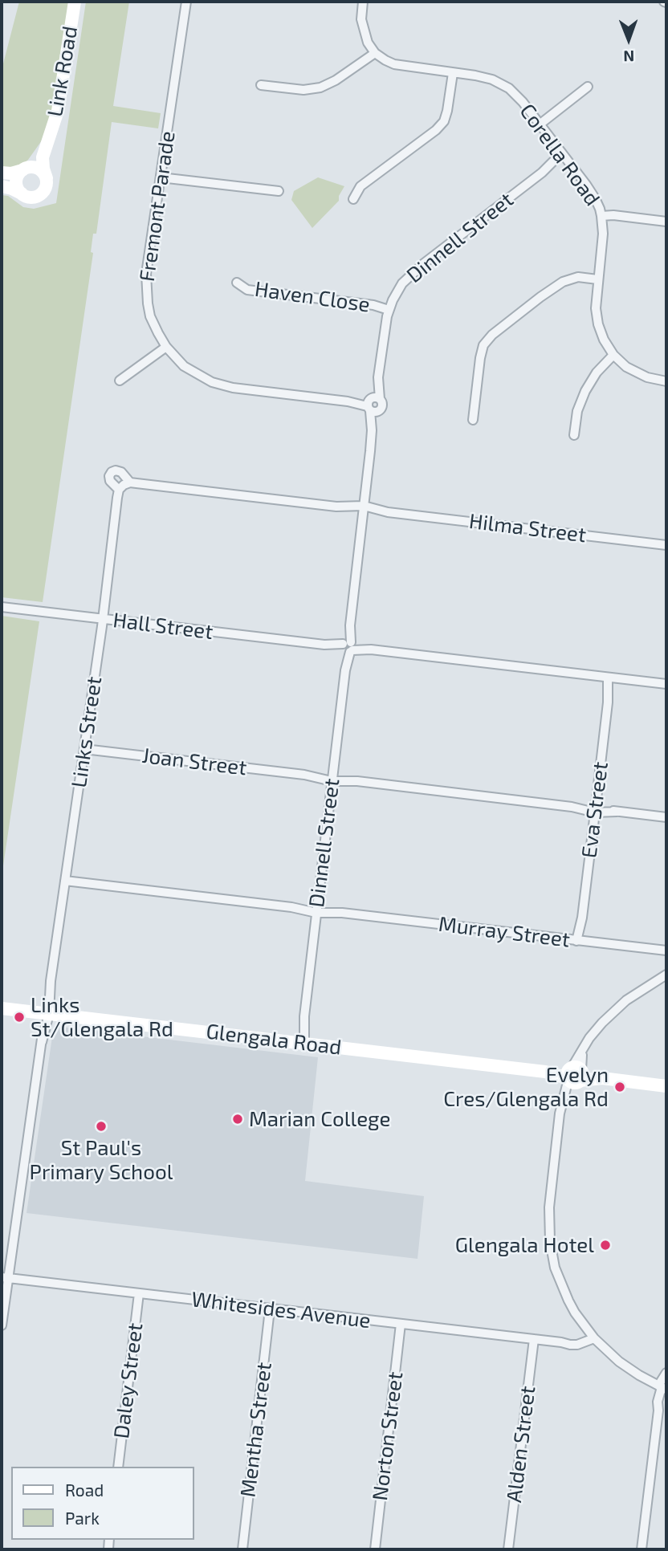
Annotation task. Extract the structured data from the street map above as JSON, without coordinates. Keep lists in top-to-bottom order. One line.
{"streets":{"street":["Link Road","Corella Road","Fremont Parade","Dinnell Street","Haven Close","Hilma Street","Hall Street","Links Street","Joan Street","Eva Street","Murray Street","Glengala Road","Whitesides Avenue","Daley Street","Mentha Street","Norton Street","Alden Street"]},"crossings":[["Corella Road","Dinnell Street"],["Fremont Parade","Dinnell Street"],["Dinnell Street","Haven Close"],["Dinnell Street","Hilma Street"],["Dinnell Street","Hall Street"],["Dinnell Street","Joan Street"],["Dinnell Street","Murray Street"],["Dinnell Street","Glengala Road"],["Hilma Street","Links Street"],["Hall Street","Links Street"],["Hall Street","Eva Street"],["Links Street","Joan Street"],["Links Street","Murray Street"],["Links Street","Glengala Road"],["Links Street","Whitesides Avenue"],["Joan Street","Eva Street"],["Eva Street","Murray Street"],["Whitesides Avenue","Daley Street"],["Whitesides Avenue","Mentha Street"],["Whitesides Avenue","Norton Street"],["Whitesides Avenue","Alden Street"]],"places":["Links St/Glengala Rd","Evelyn Cres/Glengala Rd","Marian College","St Paul's Primary School","Glengala Hotel"],"legend":["Road","Park"],"north":"bottom"}
